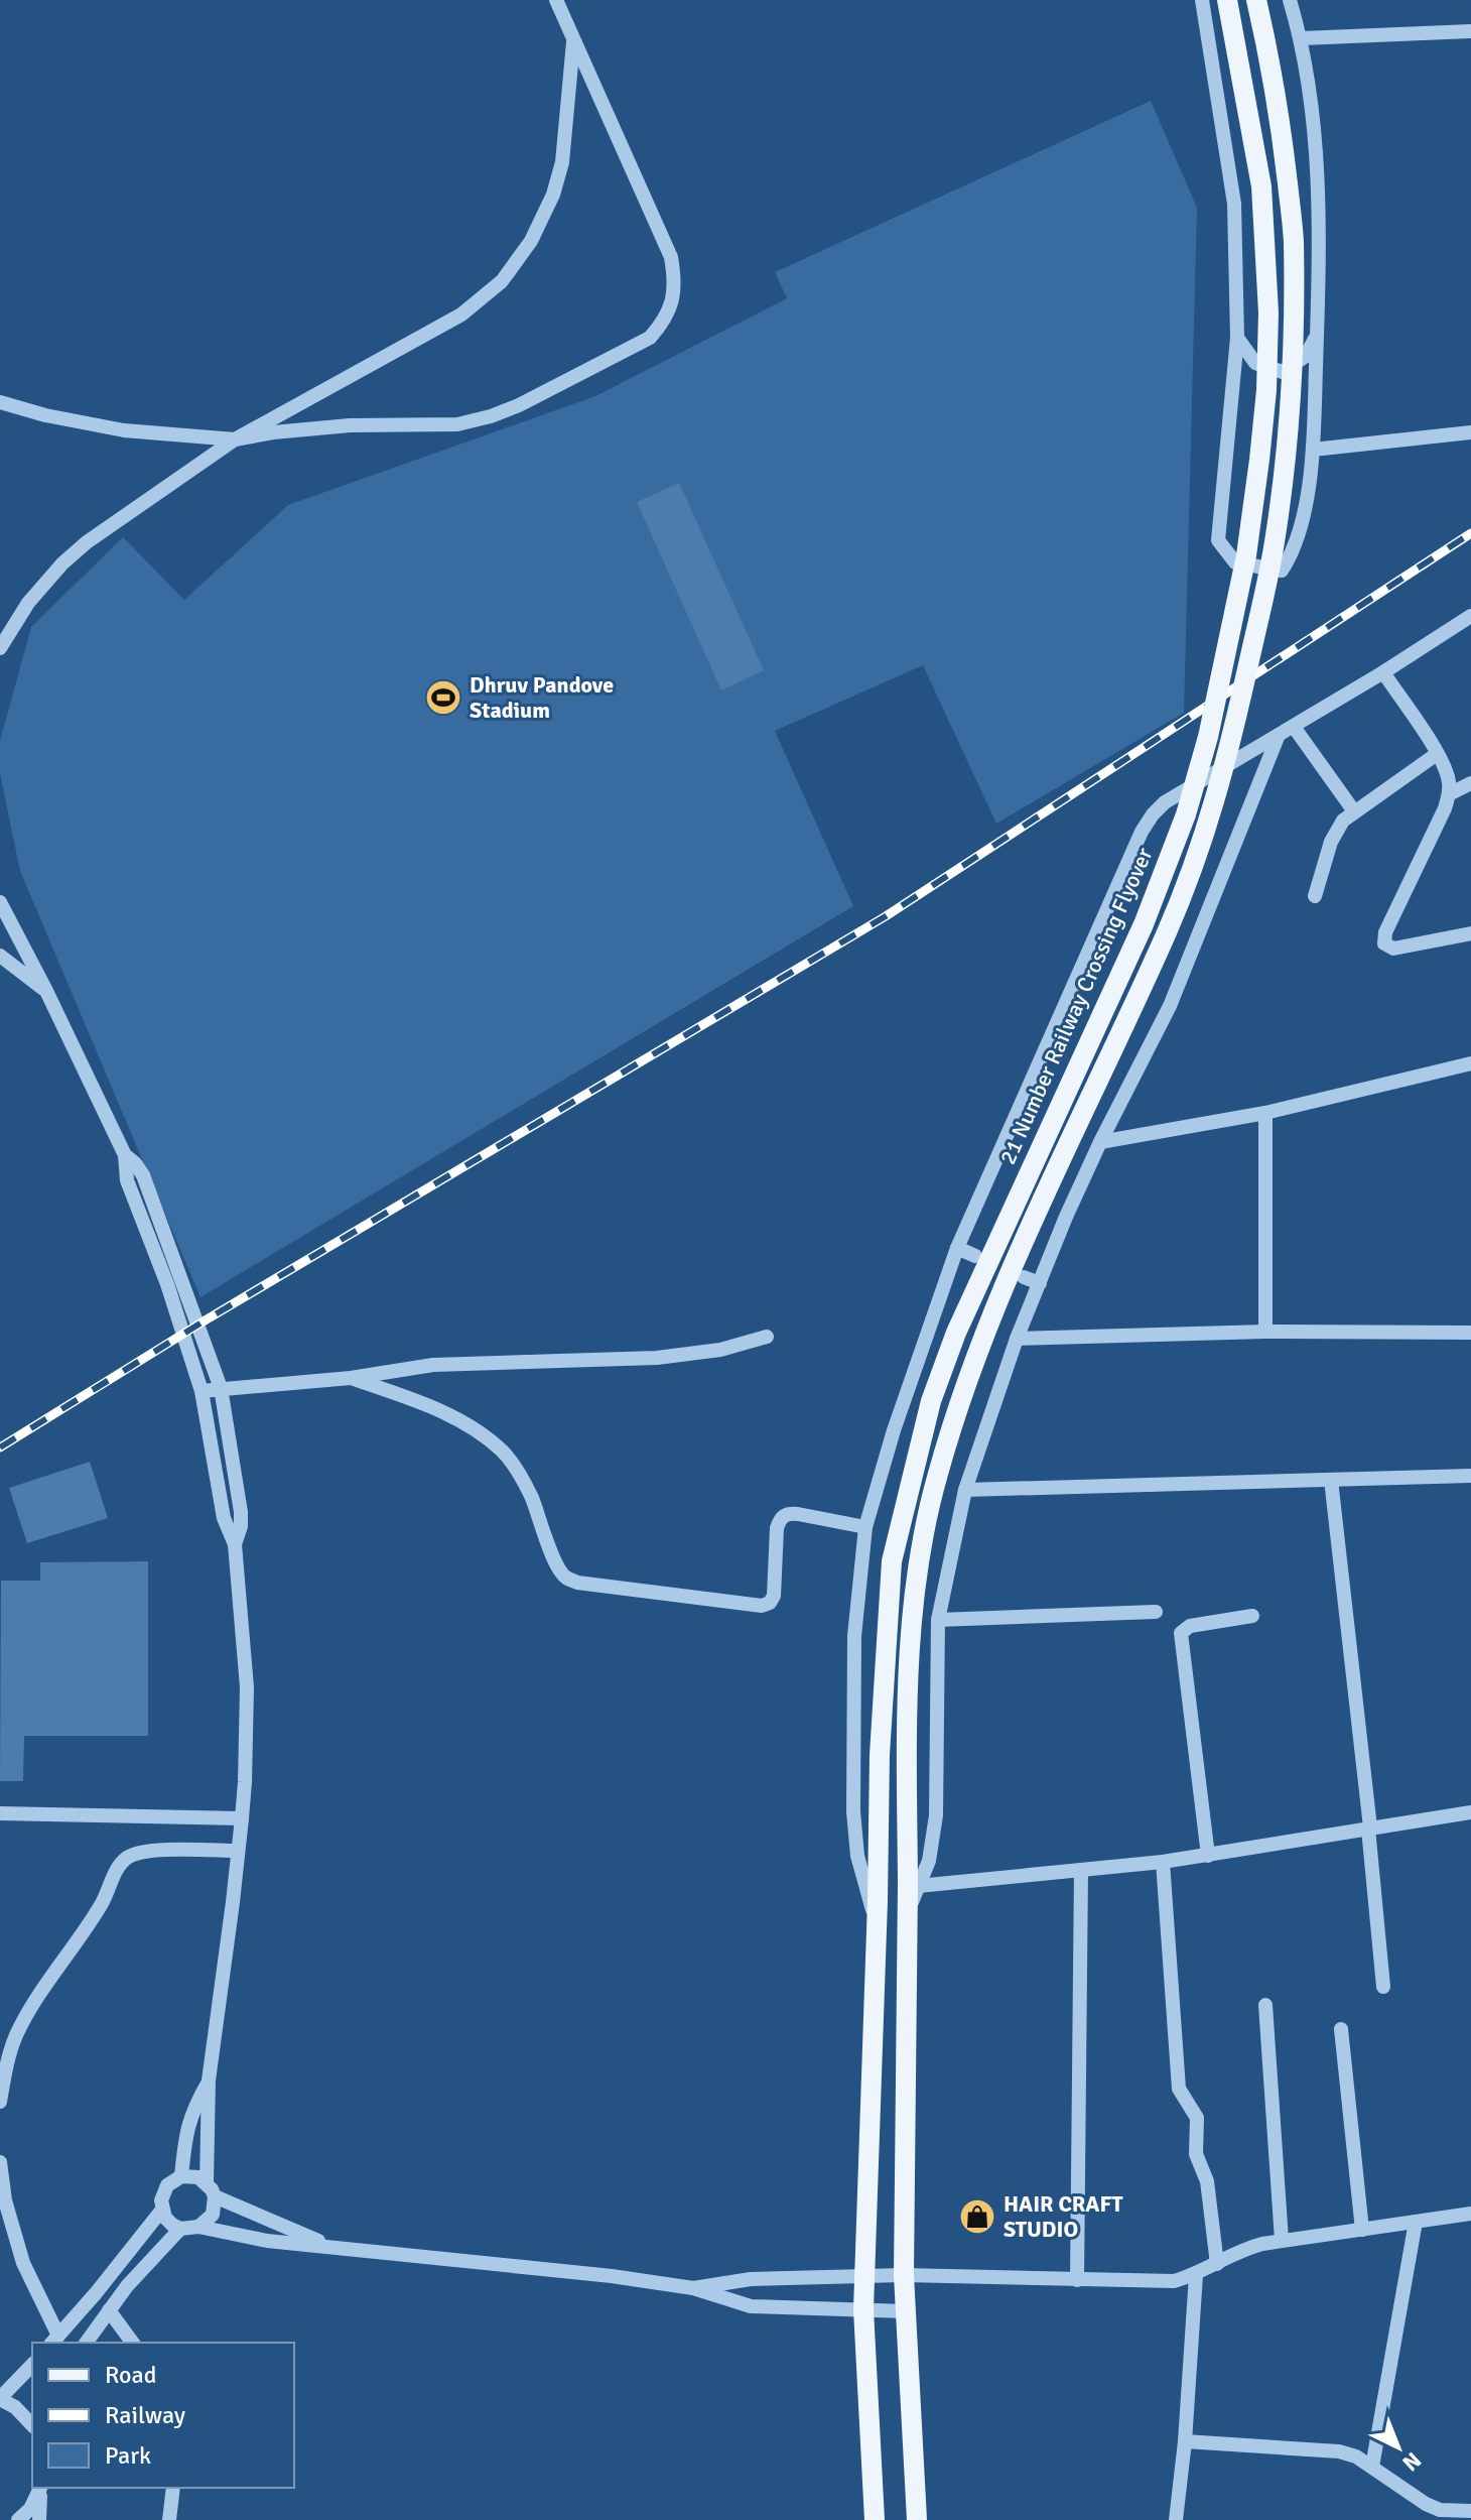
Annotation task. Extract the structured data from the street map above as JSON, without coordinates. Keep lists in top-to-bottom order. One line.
{"streets":{"main road":["21 Number Railway Crossing Flyover"]},"places":{"sports":["Dhruv Pandove Stadium"],"shop":["HAIR CRAFT STUDIO"]},"legend":["Road","Railway","Park"],"north":"bottom right"}
